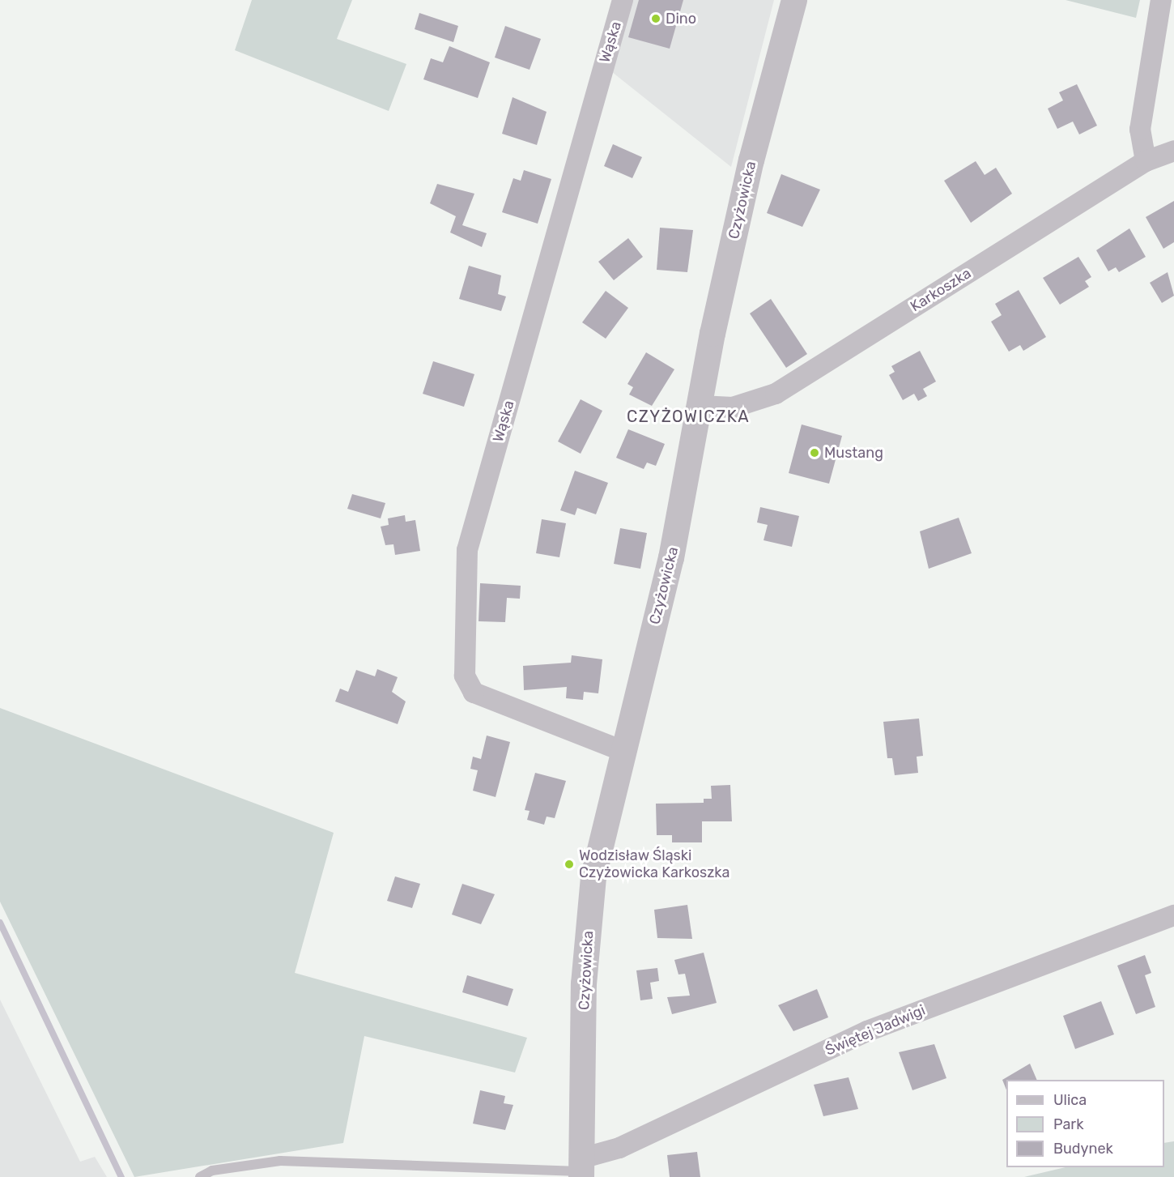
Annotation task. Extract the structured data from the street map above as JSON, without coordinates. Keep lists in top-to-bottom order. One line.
{"streets":{"street":["Wąska","Czyżowicka","Karkoszka","Świętej Jadwigi"]},"crossings":[["Wąska","Czyżowicka"],["Czyżowicka","Karkoszka"],["Czyżowicka","Świętej Jadwigi"]],"districts":["CZYŻOWICZKA"],"places":["Dino","Mustang","Wodzisław Śląski Czyżowicka Karkoszka"],"legend":["Ulica","Park","Budynek"]}
